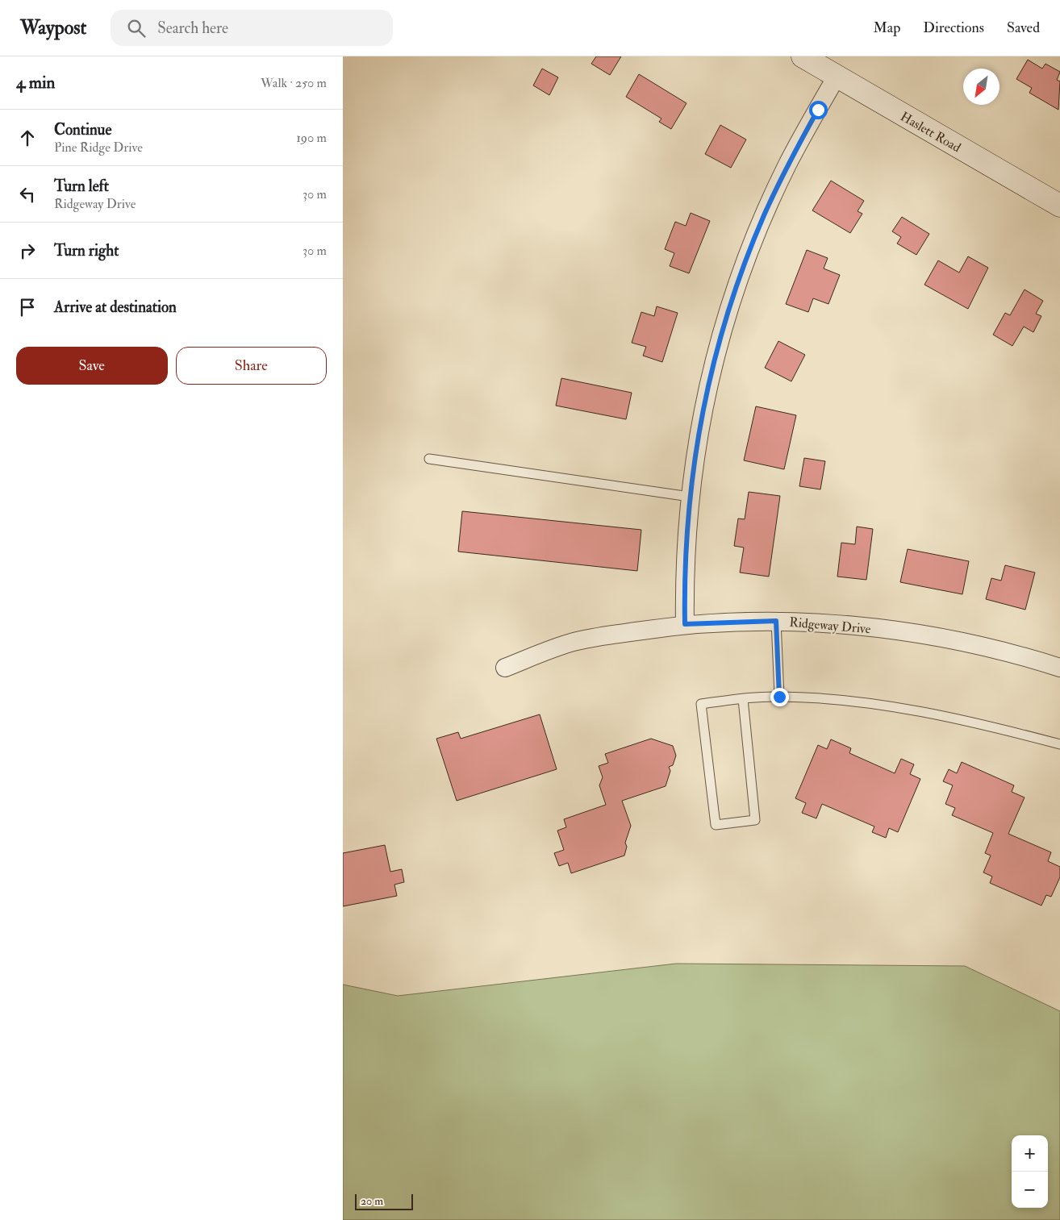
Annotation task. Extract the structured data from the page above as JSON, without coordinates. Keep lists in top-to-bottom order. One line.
{"streets":{"street":["Haslett Road","Ridgeway Drive"]},"scale_bar":"20 m","north":"bottom left","page":{"header":"Waypost","search":"Search here","nav":["Map","Directions","Saved"],"heading":["4 min","Walk · 250 m"],"list":[["Continue","Pine Ridge Drive","190 m"],["Turn left","Ridgeway Drive","30 m"],["Turn right","30 m"],"Arrive at destination"],"buttons":["Save","Share"],"map_buttons":["+","−"],"scale":"20 m"}}
